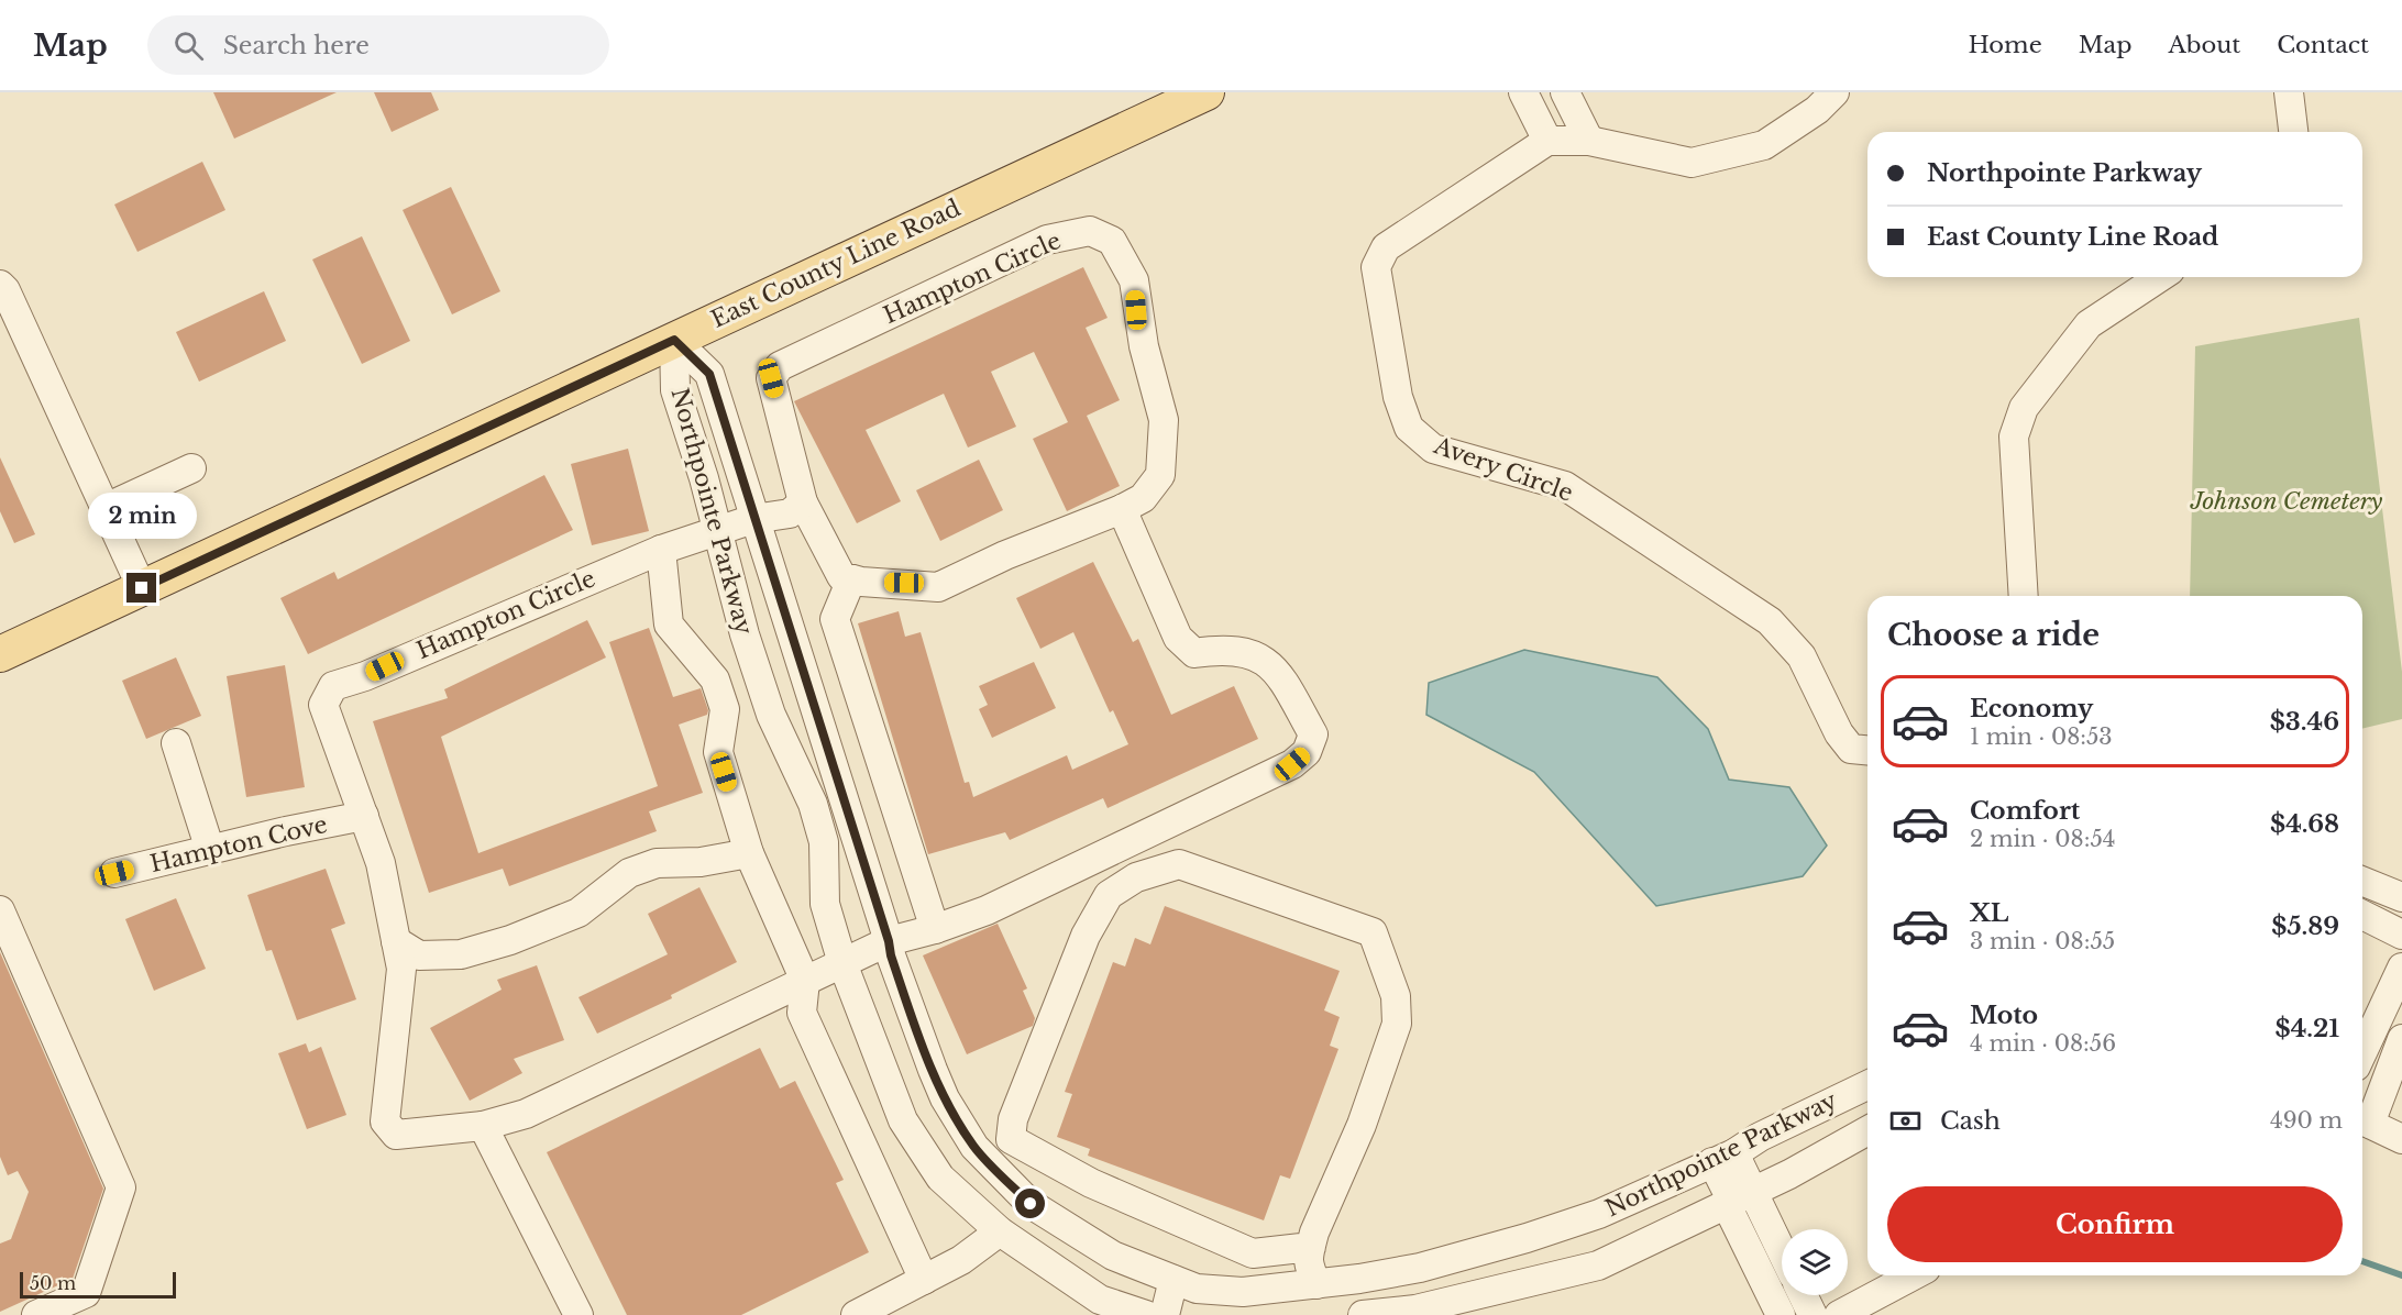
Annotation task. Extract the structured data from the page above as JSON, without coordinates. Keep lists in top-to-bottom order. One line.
{"streets":{"main road":["East County Line Road"],"street":["Hampton Circle","Avery Circle","Northpointe Parkway","Hampton Cove"]},"crossings":[["East County Line Road","Northpointe Parkway"],["Hampton Circle","Northpointe Parkway"],["Hampton Circle","Hampton Cove"]],"parks":["Johnson Cemetery"],"scale_bar":"50 m","page":{"header":"Map","search":"Search here","nav":["Home","Map","About","Contact"],"banner":["Northpointe Parkway","East County Line Road"],"bubble":"2 min","heading":"Choose a ride","list":[{"name":"Economy","note":"1 min · 08:53","value":"$3.46"},{"name":"Comfort","note":"2 min · 08:54","value":"$4.68"},{"name":"XL","note":"3 min · 08:55","value":"$5.89"},{"name":"Moto","note":"4 min · 08:56","value":"$4.21"}],"pay":["Cash","490 m"],"buttons":"Confirm","scale":"50 m"}}
